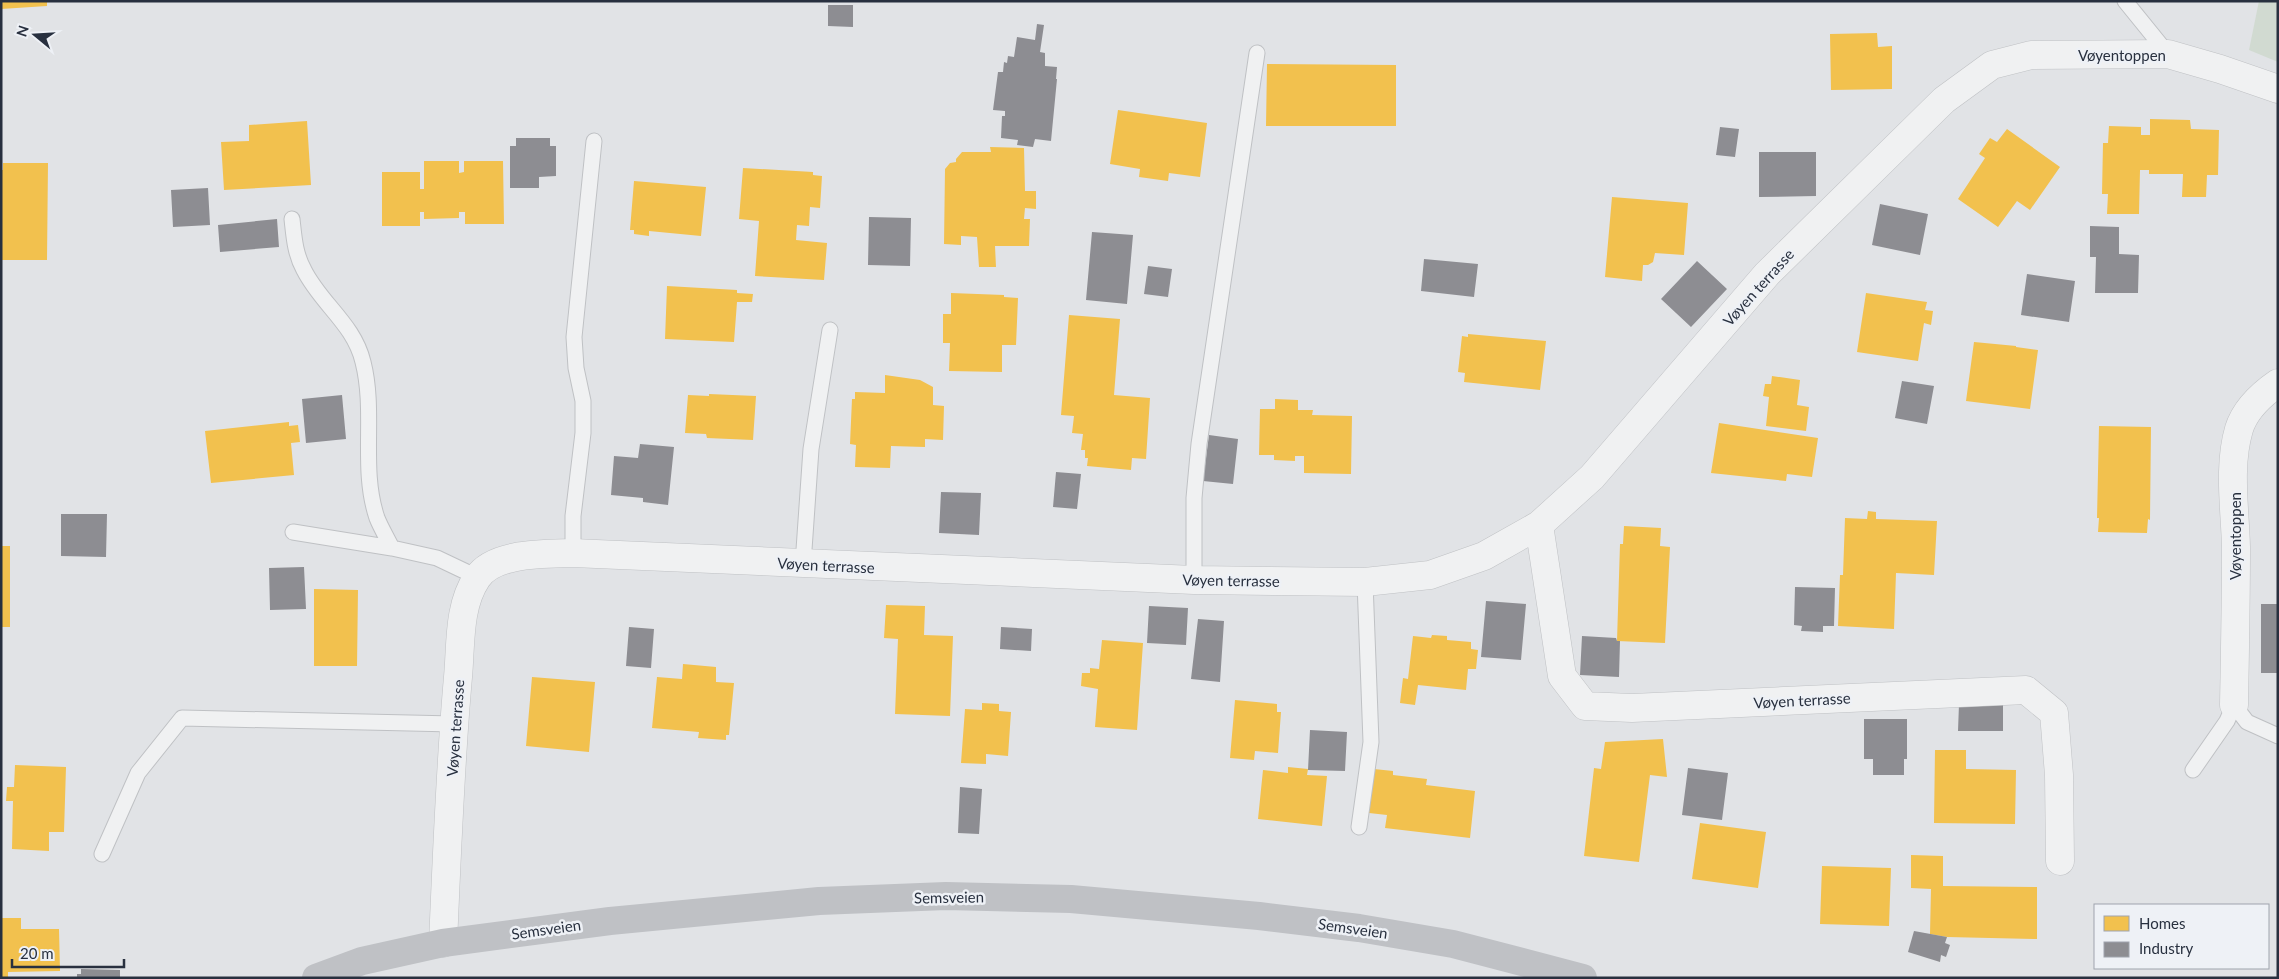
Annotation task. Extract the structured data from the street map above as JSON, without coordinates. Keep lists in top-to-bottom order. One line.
{"streets":{"main road":["Semsveien"],"street":["Vøyentoppen","Vøyen terrasse"]},"crossings":[["Vøyentoppen","Vøyen terrasse"],["Vøyen terrasse","Semsveien"]],"legend":["Homes","Industry"],"scale_bar":"20 m","north":"left"}
